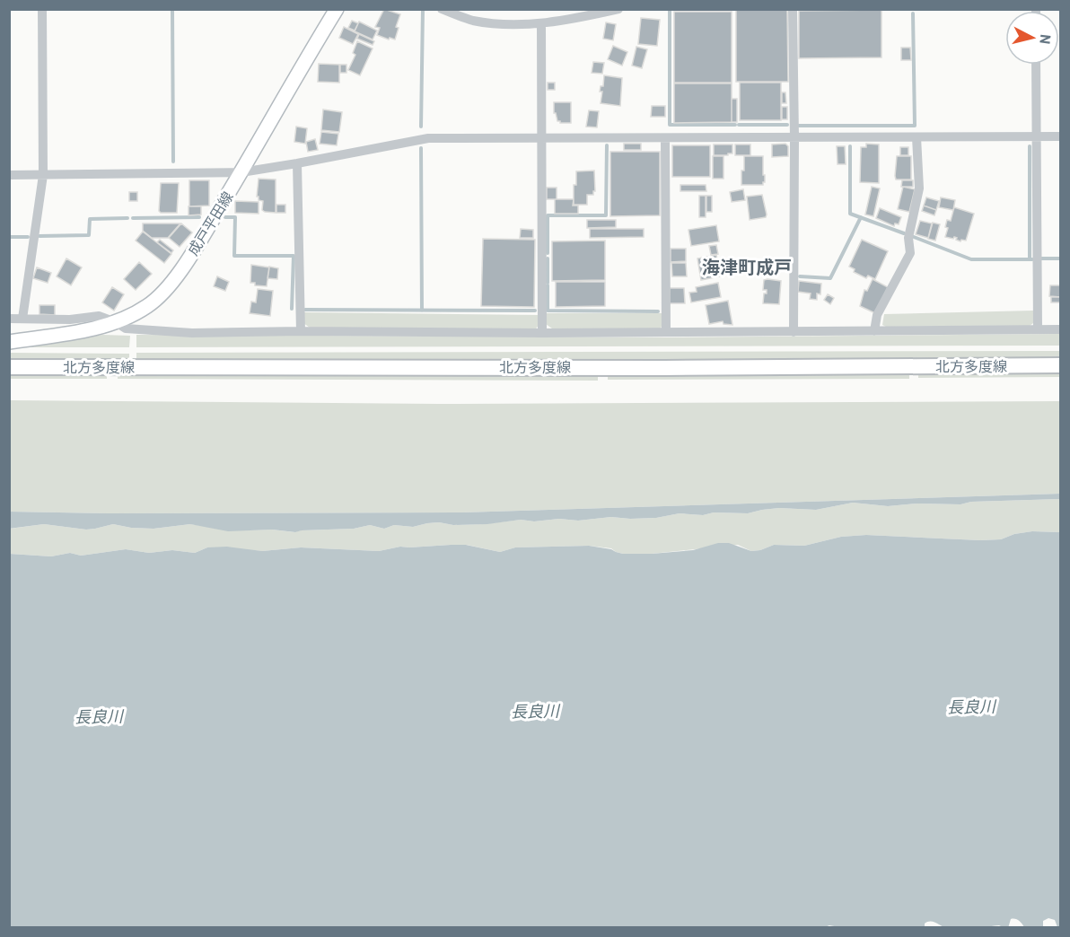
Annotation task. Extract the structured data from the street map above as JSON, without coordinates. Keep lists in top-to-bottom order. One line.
{"streets":{"main road":["成戸平田線","北方多度線"]},"districts":["海津町成戸"],"water":["長良川"],"north":"right"}
